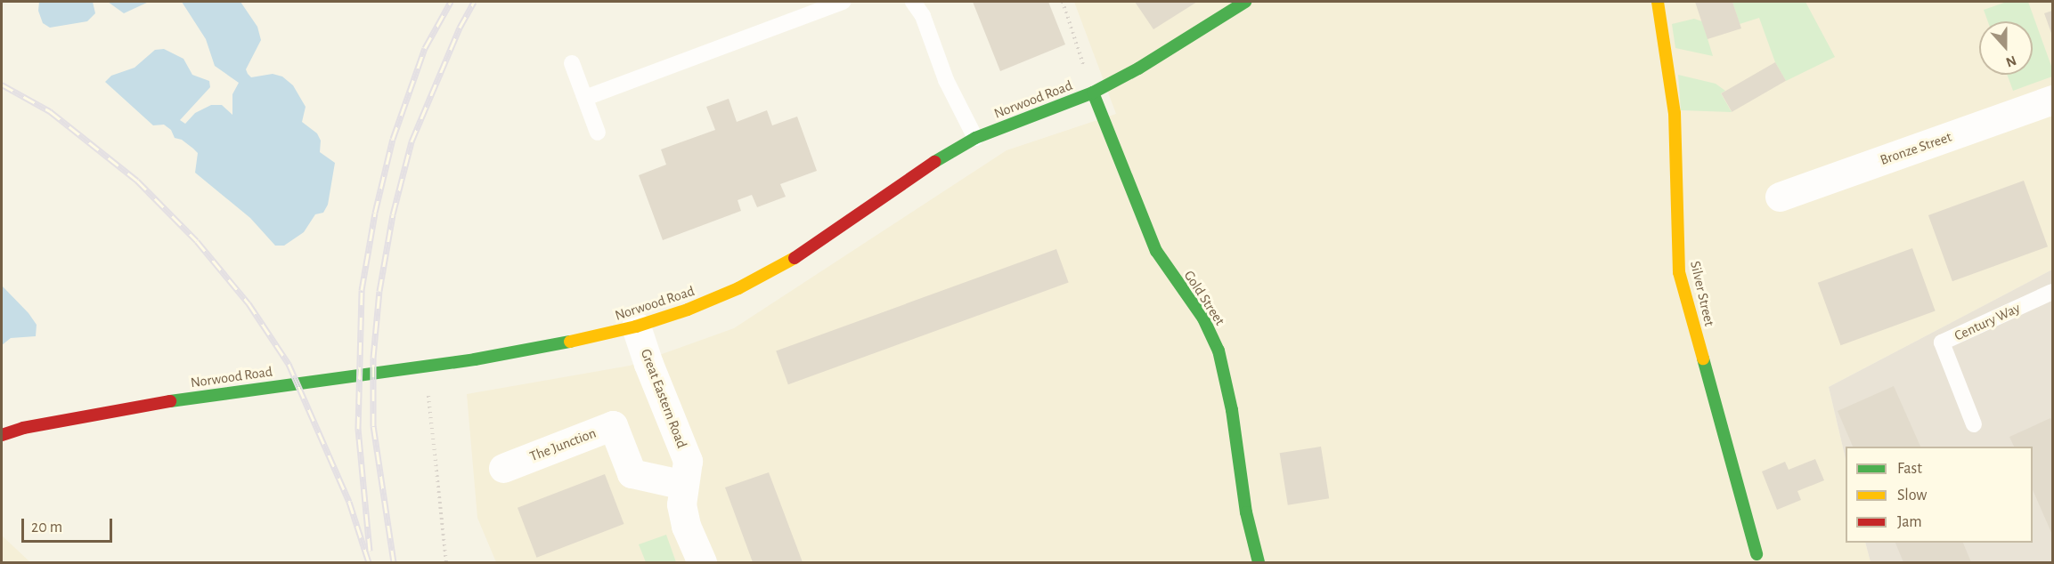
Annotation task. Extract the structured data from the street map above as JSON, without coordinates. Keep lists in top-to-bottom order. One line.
{"streets":{"street":["Norwood Road","Bronze Street","Silver Street","Gold Street","Great Eastern Road","The Junction"],"lane":["Century Way"]},"crossings":[["Norwood Road","Gold Street"],["Norwood Road","Great Eastern Road"],["Great Eastern Road","The Junction"]],"legend":["Fast","Slow","Jam"],"scale_bar":"20 m","north":"bottom"}
